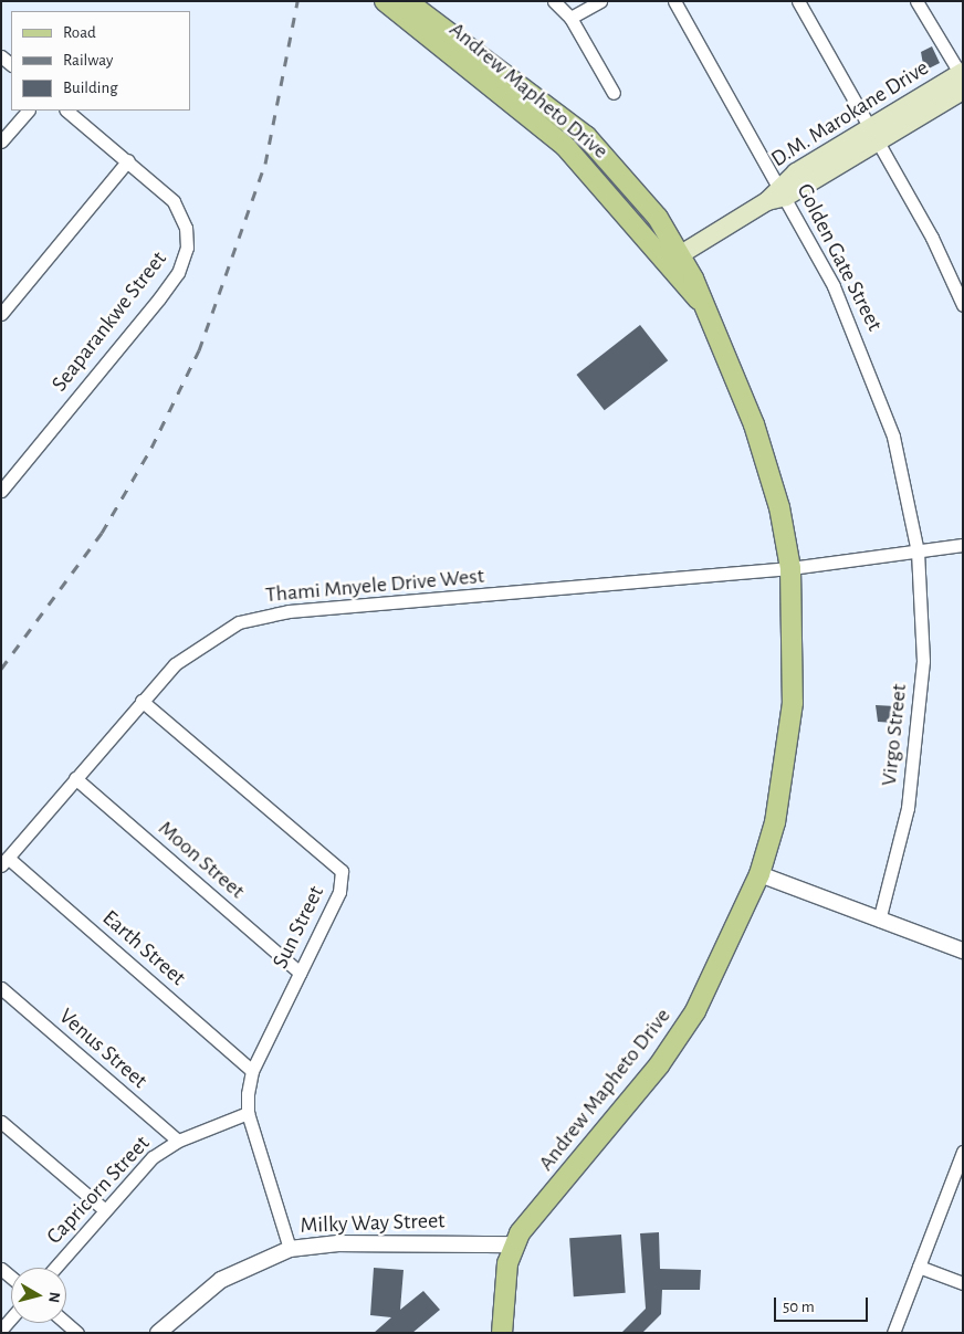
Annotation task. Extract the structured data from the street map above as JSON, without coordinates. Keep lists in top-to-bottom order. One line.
{"streets":{"main road":["Andrew Mapheto Drive","D.M. Marokane Drive"],"street":["Golden Gate Street","Seaparankwe Street","Thami Mnyele Drive West","Virgo Street","Moon Street","Sun Street","Earth Street","Venus Street","Capricorn Street","Milky Way Street"]},"crossings":[["Andrew Mapheto Drive","D.M. Marokane Drive"],["Andrew Mapheto Drive","Thami Mnyele Drive West"],["Andrew Mapheto Drive","Milky Way Street"],["D.M. Marokane Drive","Golden Gate Street"],["Golden Gate Street","Thami Mnyele Drive West"],["Golden Gate Street","Virgo Street"],["Thami Mnyele Drive West","Virgo Street"],["Thami Mnyele Drive West","Moon Street"],["Thami Mnyele Drive West","Sun Street"],["Thami Mnyele Drive West","Earth Street"],["Moon Street","Sun Street"],["Sun Street","Earth Street"],["Sun Street","Capricorn Street"],["Sun Street","Milky Way Street"],["Venus Street","Capricorn Street"]],"legend":["Road","Railway","Building"],"scale_bar":"50 m","north":"right"}
